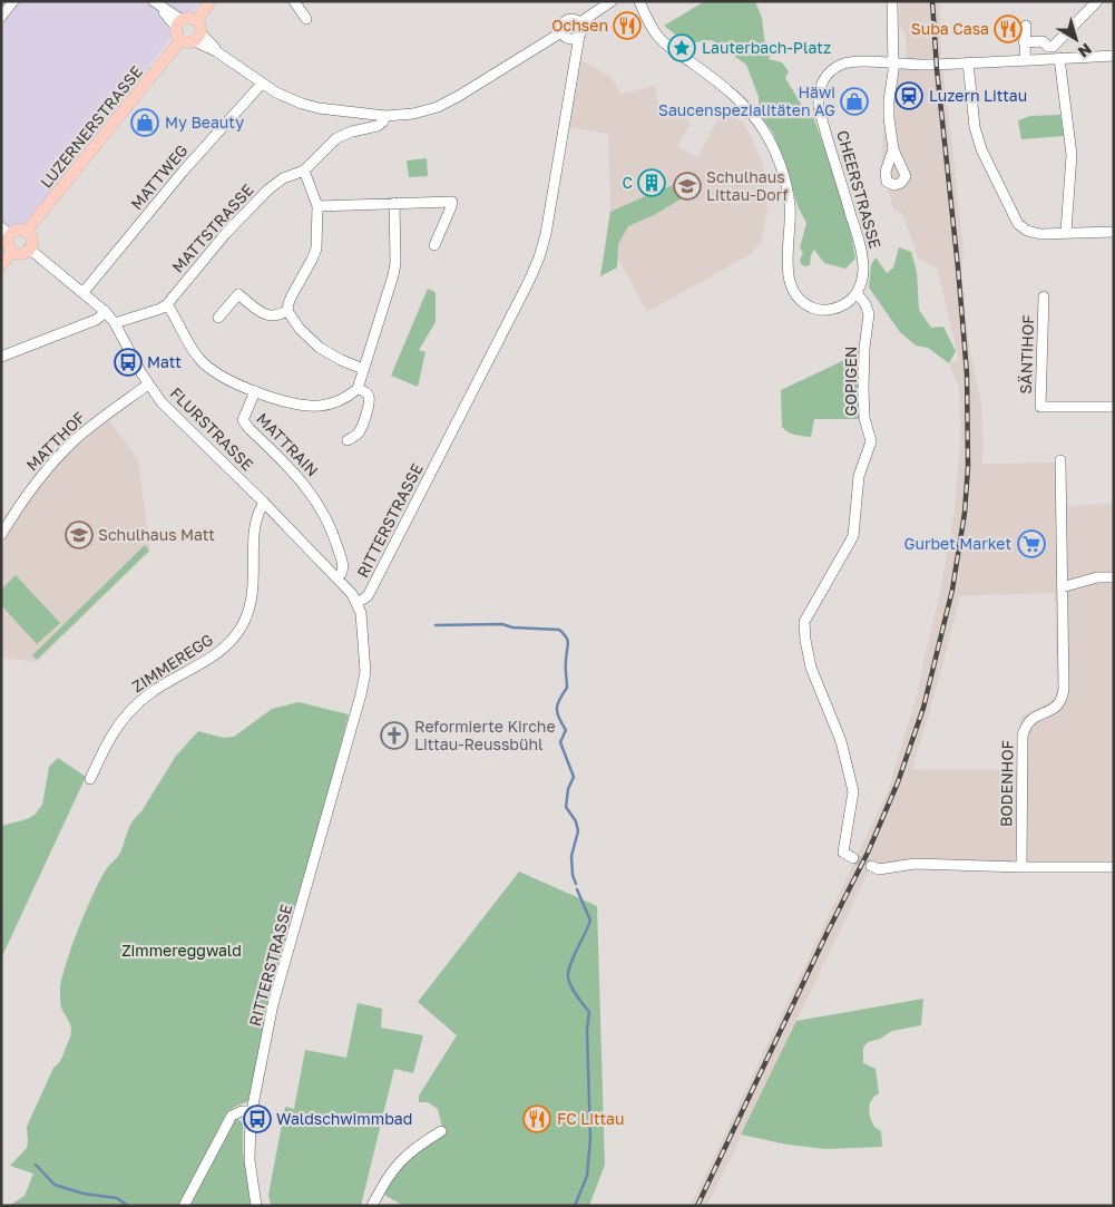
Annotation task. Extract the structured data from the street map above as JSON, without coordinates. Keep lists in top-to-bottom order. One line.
{"streets":{"main road":["LUZERNERSTRASSE"],"street":["MATTWEG","CHEERSTRASSE","MATTSTRASSE","SÄNTIHOF","GOPIGEN","FLURSTRASSE","MATTHOF","MATTRAIN","RITTERSTRASSE","ZIMMEREGG","BODENHOF"]},"crossings":[["LUZERNERSTRASSE","FLURSTRASSE"],["MATTWEG","FLURSTRASSE"],["CHEERSTRASSE","GOPIGEN"],["MATTSTRASSE","FLURSTRASSE"],["FLURSTRASSE","MATTHOF"],["FLURSTRASSE","MATTRAIN"],["FLURSTRASSE","RITTERSTRASSE"],["FLURSTRASSE","ZIMMEREGG"]],"parks":["Zimmereggwald"],"places":{"restaurant":["Ochsen","Suba Casa","FC Littau"],"place":["Lauterbach-Platz"],"station":["Luzern Littau"],"shop":["Häwi Saucenspezialitäten AG","My Beauty"],"building":["C"],"school or university":["Schulhaus Littau-Dorf","Schulhaus Matt"],"bus stop":["Matt","Waldschwimmbad"],"supermarket":["Gurbet Market"],"church":["Reformierte Kirche Littau-Reussbühl"]},"north":"bottom right"}
